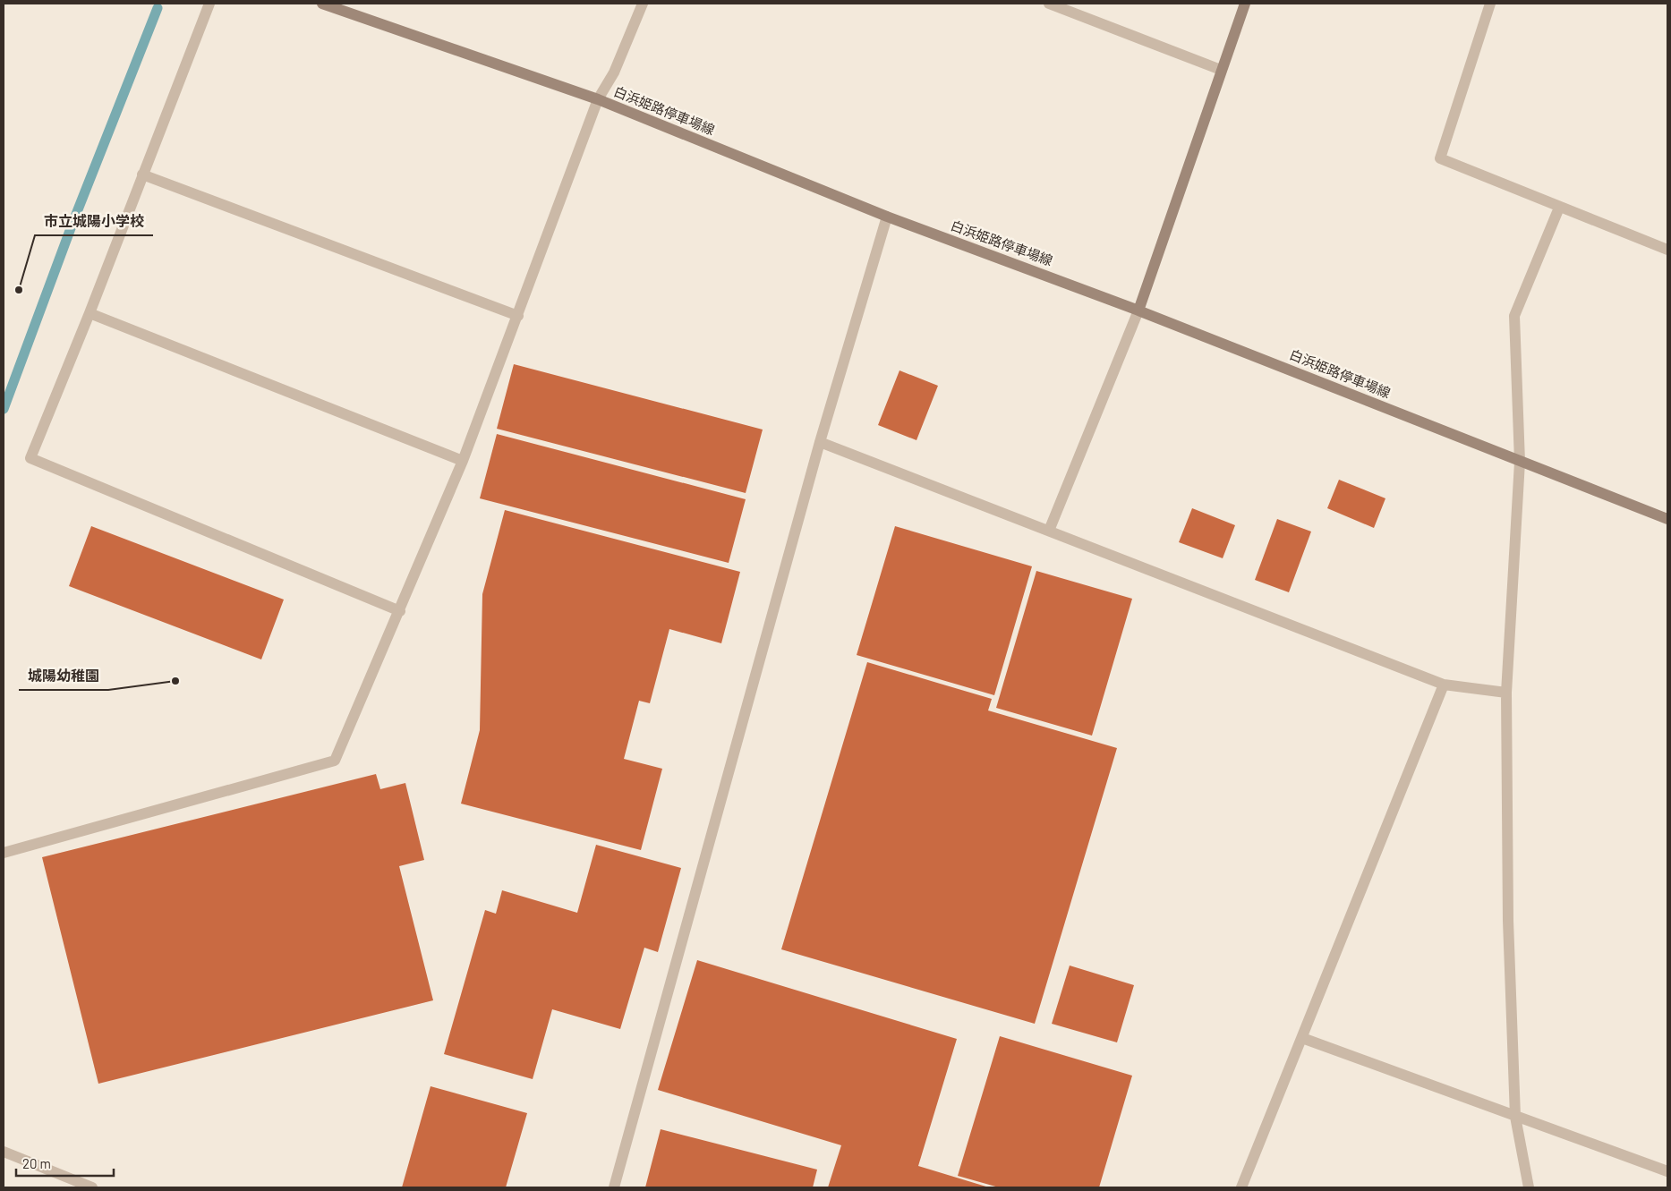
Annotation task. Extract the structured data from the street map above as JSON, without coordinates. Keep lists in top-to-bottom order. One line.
{"streets":{"main road":["白浜姫路停車場線"]},"places":["市立城陽小学校","城陽幼稚園"],"scale_bar":"20 m"}
